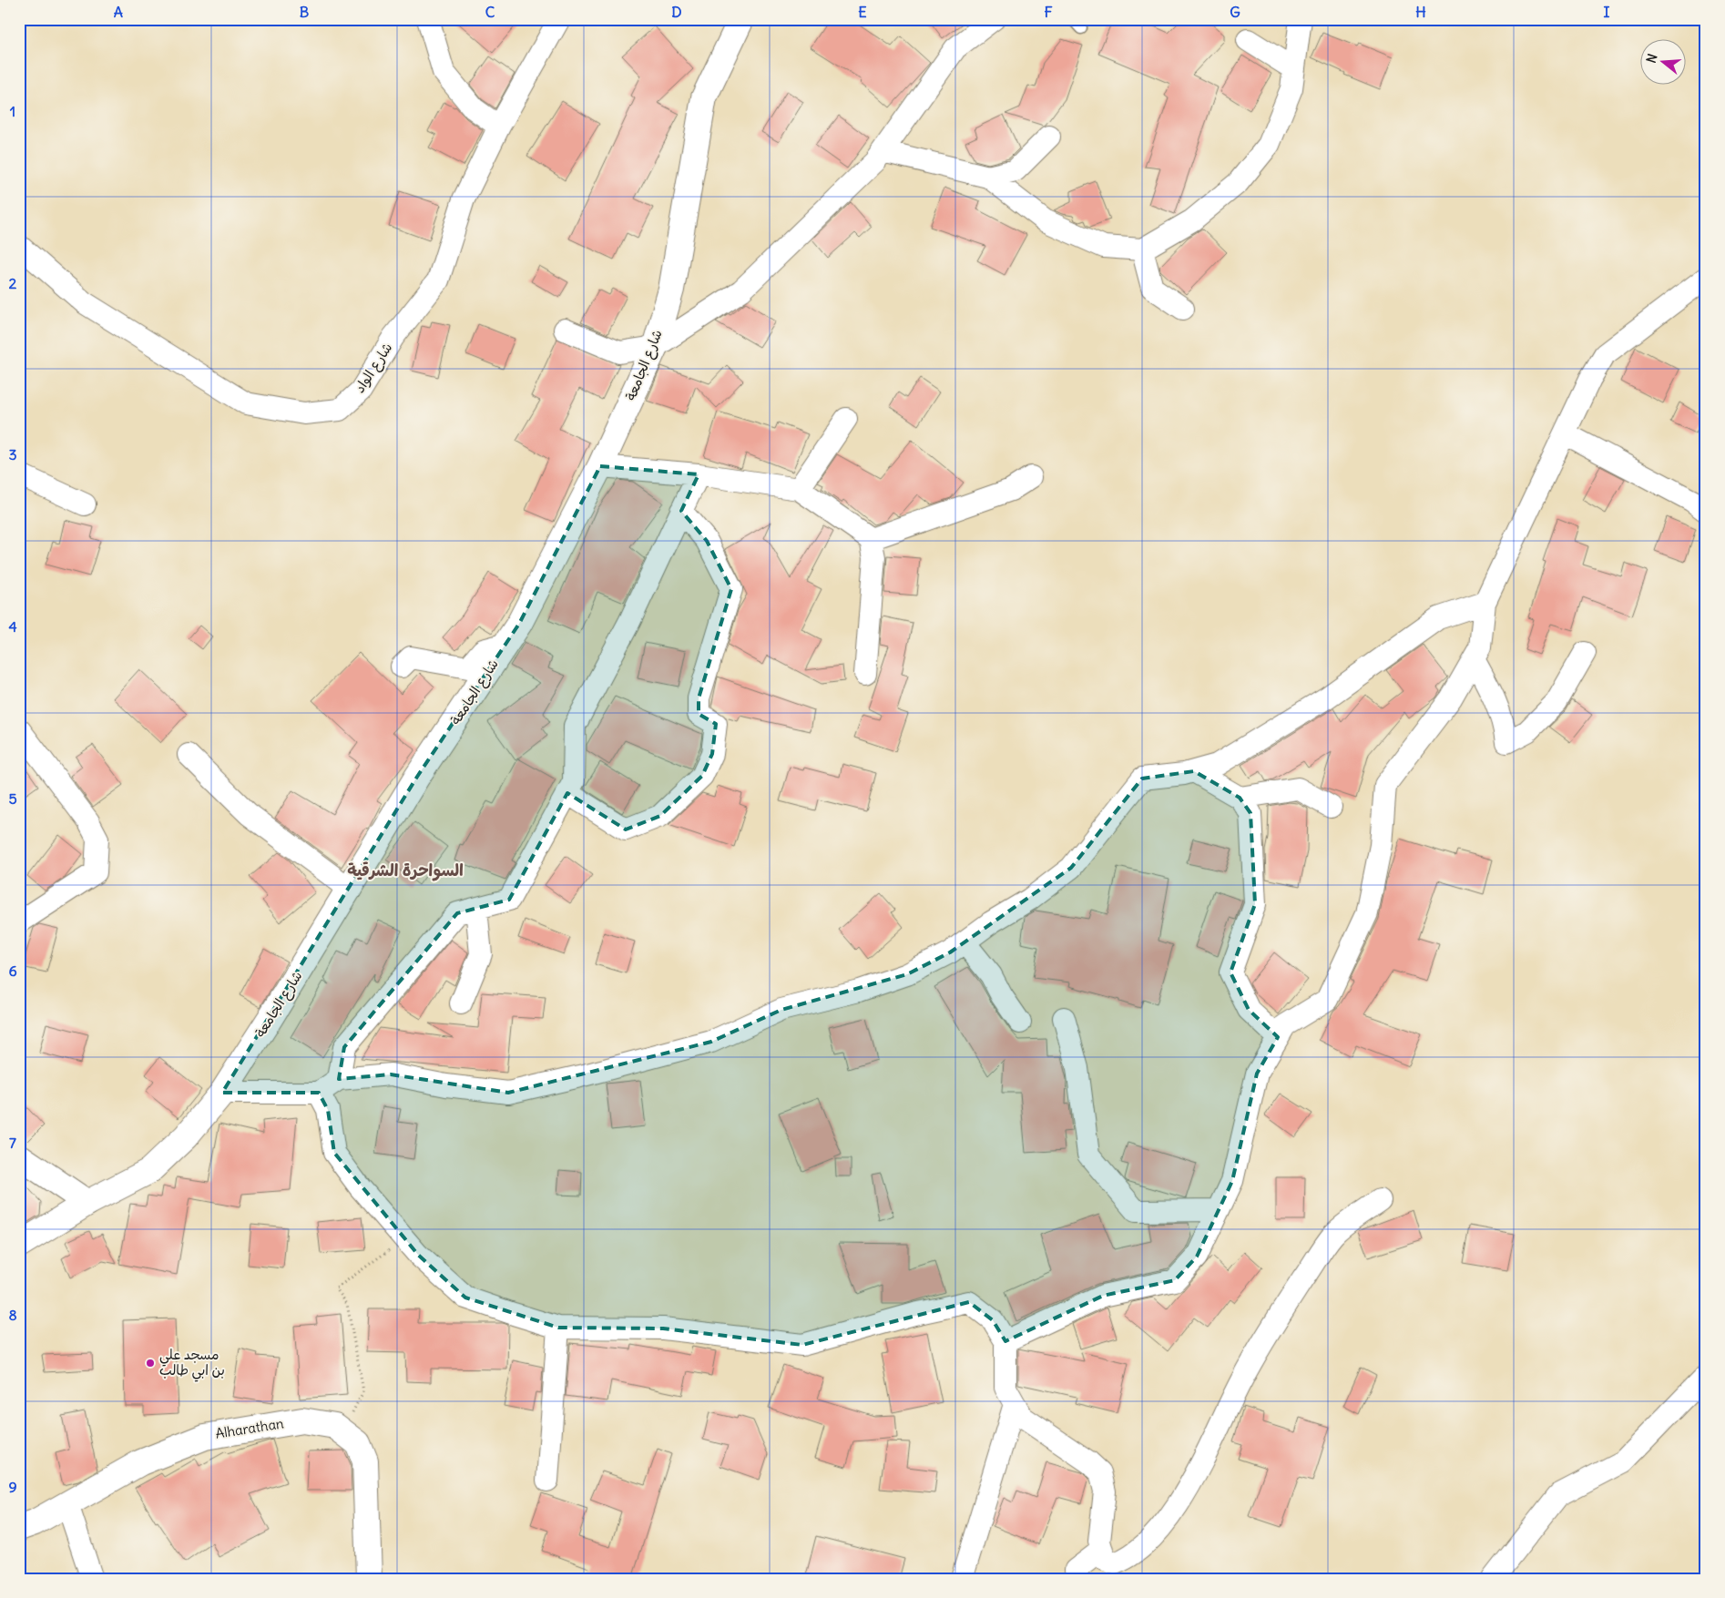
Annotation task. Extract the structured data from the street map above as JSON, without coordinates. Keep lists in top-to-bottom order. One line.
{"streets":{"main road":["شارع الجامعة","Alharathan"],"street":["شارع الواد"]},"districts":["السواحرة الشرقية"],"places":["مسجد علي بن ابي طالب"],"north":"left","grid":{"columns":["A","B","C","D","E","F","G","H","I"],"rows":["1","2","3","4","5","6","7","8","9"]}}
